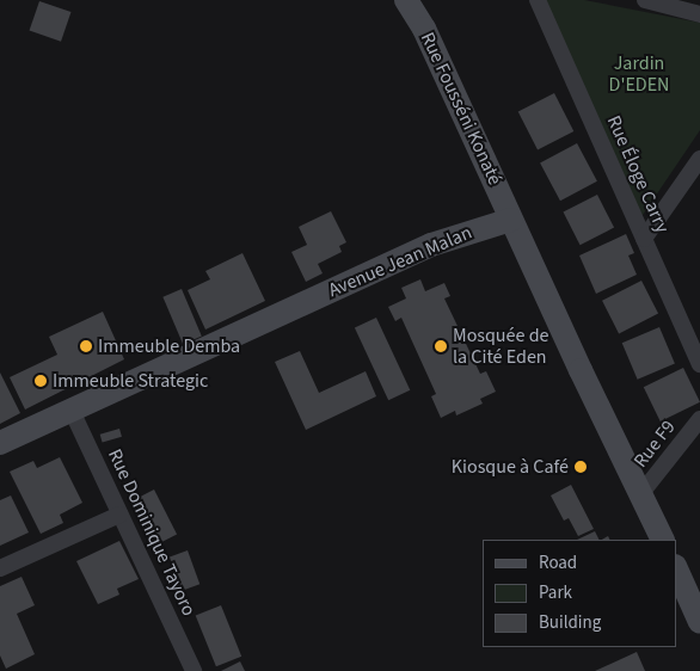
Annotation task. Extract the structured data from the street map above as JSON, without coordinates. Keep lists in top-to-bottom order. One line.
{"streets":{"main road":["Rue Fousséni Konaté","Avenue Jean Malan"],"street":["Rue Éloge Carry","Rue F9","Rue Dominique Tayoro"]},"crossings":[["Rue Fousséni Konaté","Avenue Jean Malan"],["Avenue Jean Malan","Rue Dominique Tayoro"]],"parks":["Jardin D'EDEN"],"places":["Immeuble Demba","Mosquée de la Cité Eden","Immeuble Strategic","Kiosque à Café"],"legend":["Road","Park","Building"]}
